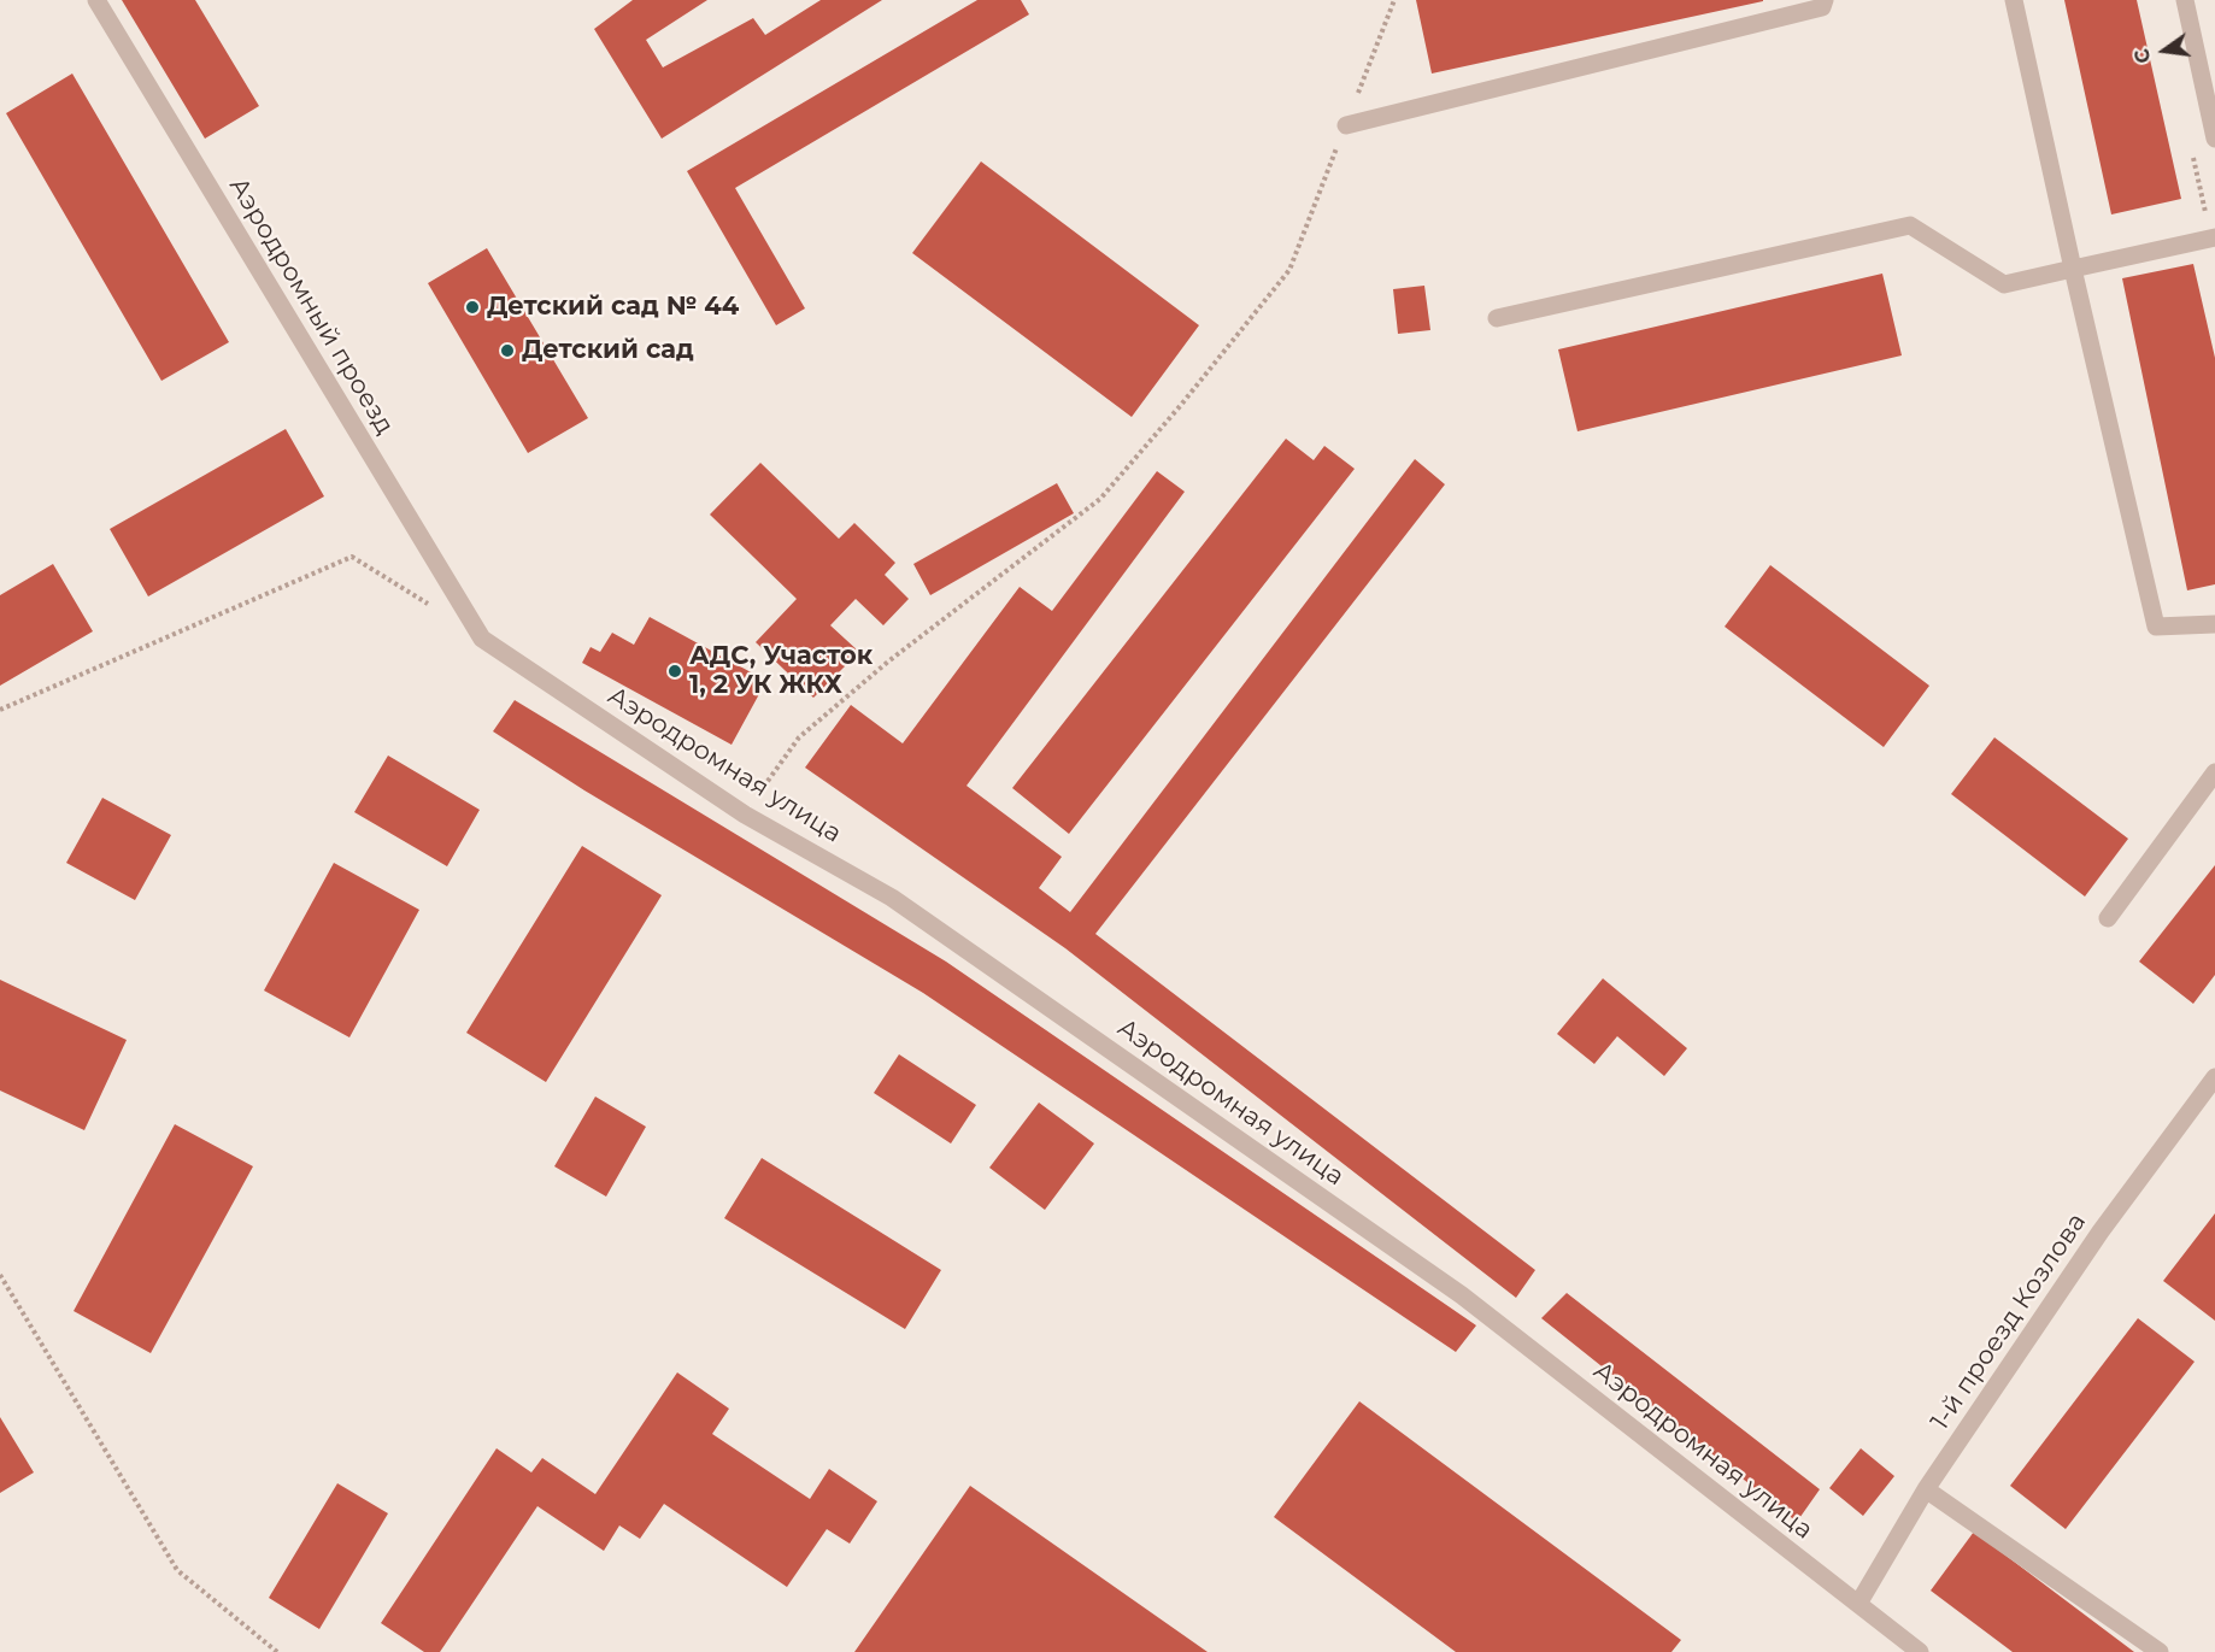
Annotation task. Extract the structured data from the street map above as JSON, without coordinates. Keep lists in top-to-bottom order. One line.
{"streets":{"street":["Аэродромный проезд","Аэродромная улица","1-й проезд Козлова"]},"crossings":[["Аэродромный проезд","Аэродромная улица"],["Аэродромная улица","1-й проезд Козлова"]],"places":["Детский сад № 44","Детский сад","АДС, Участок 1, 2 УК ЖКХ"],"north":"left"}
